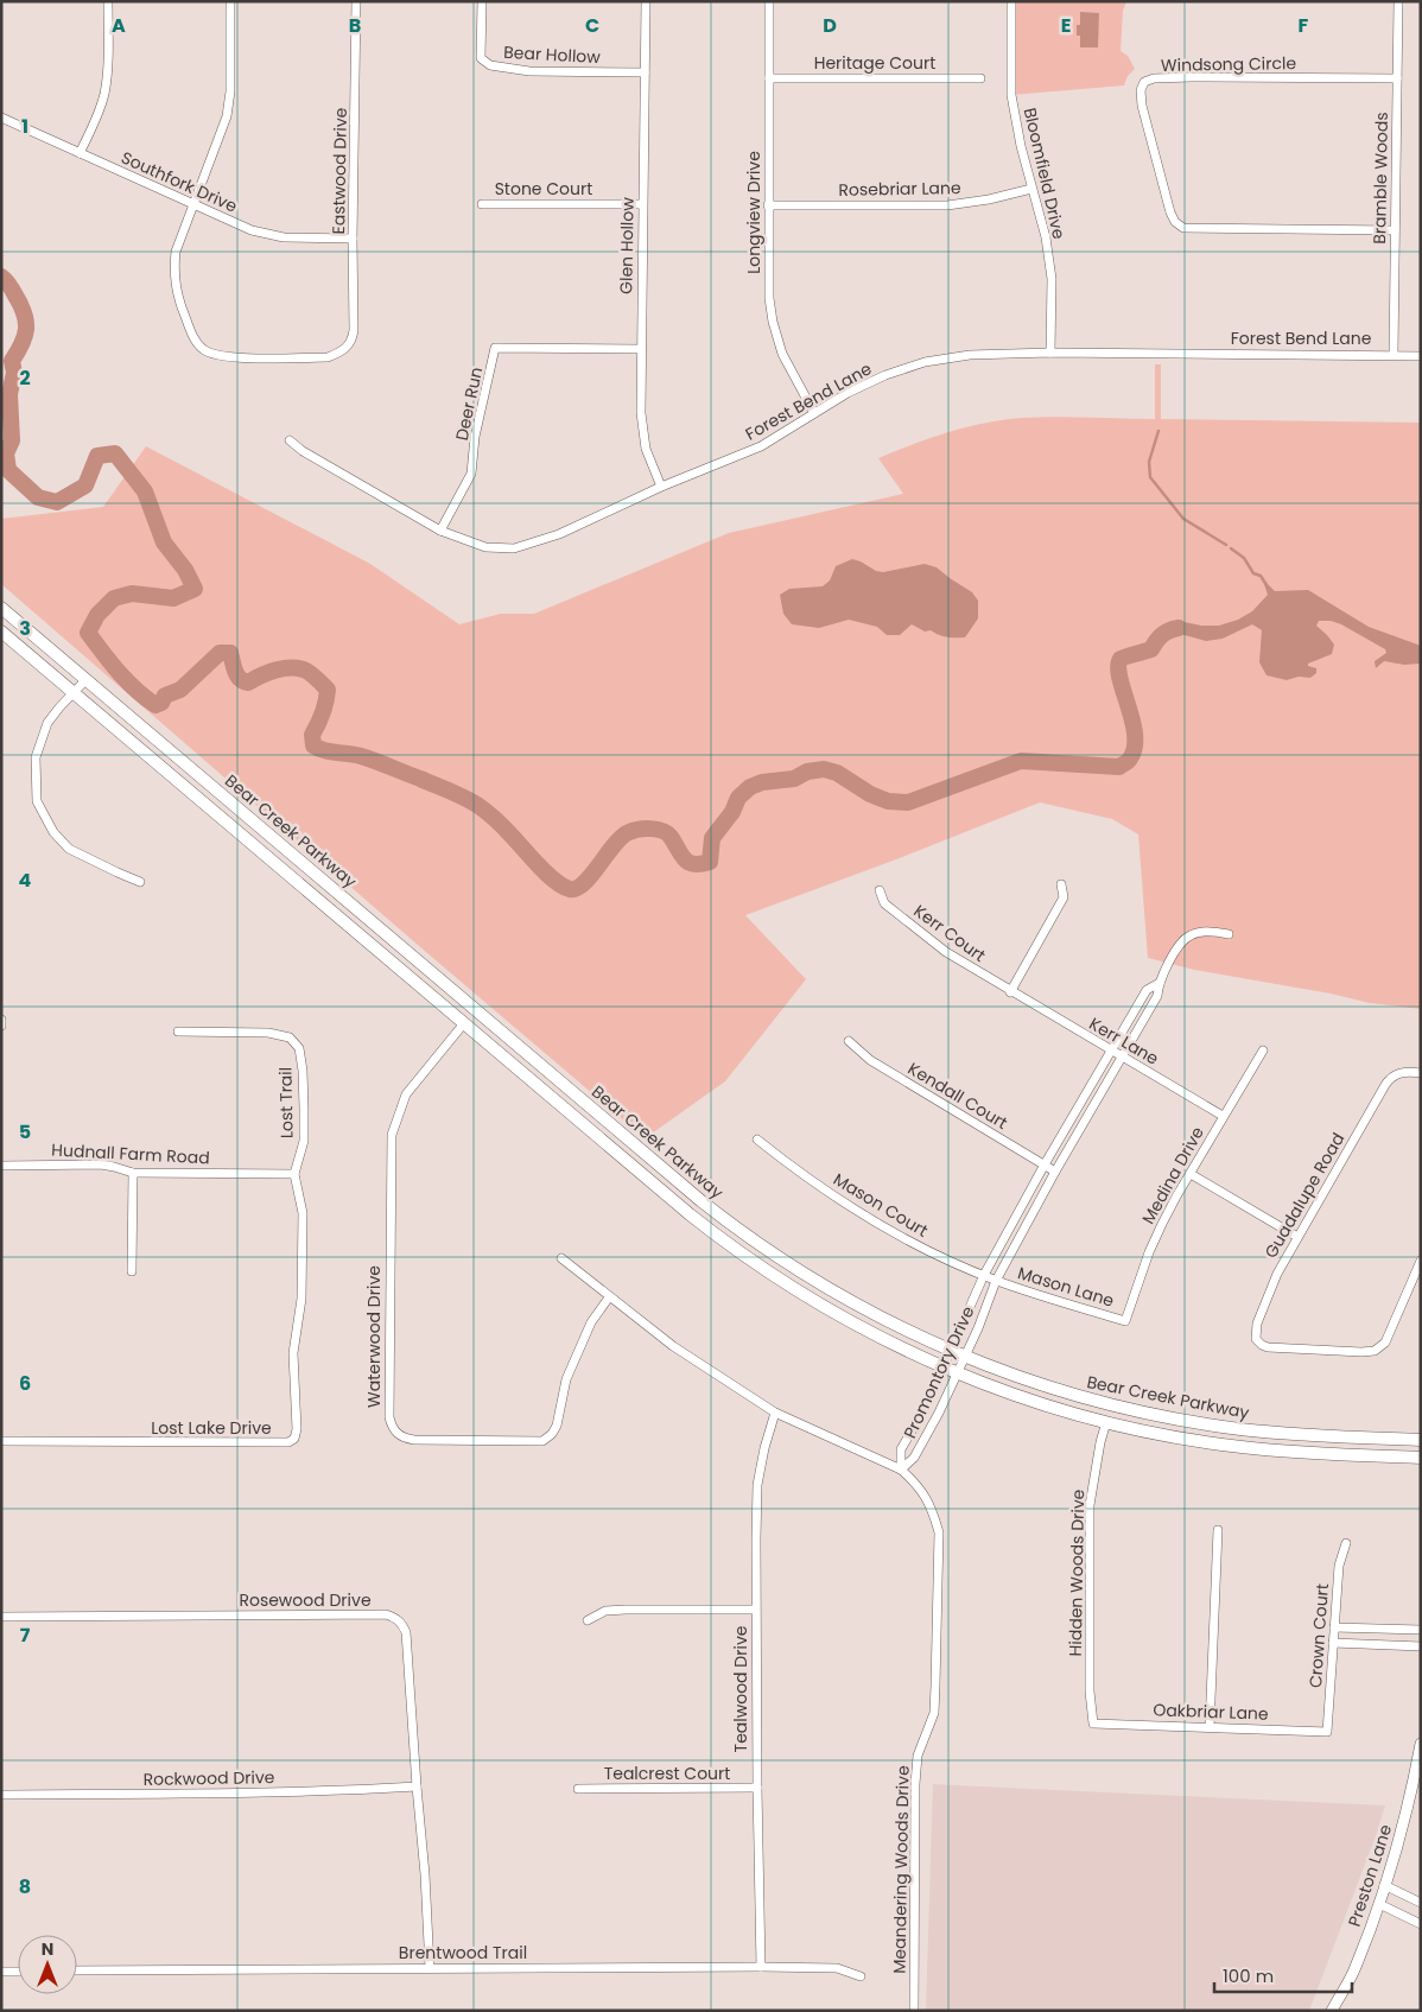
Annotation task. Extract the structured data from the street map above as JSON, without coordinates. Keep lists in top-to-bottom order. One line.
{"streets":{"main road":["Bear Creek Parkway"],"street":["Bear Hollow","Heritage Court","Windsong Circle","Eastwood Drive","Bloomfield Drive","Bramble Woods","Southfork Drive","Stone Court","Rosebriar Lane","Longview Drive","Glen Hollow","Forest Bend Lane","Deer Run","Kerr Court","Kerr Lane","Kendall Court","Lost Trail","Hudnall Farm Road","Medina Drive","Guadalupe Road","Mason Court","Mason Lane","Waterwood Drive","Promontory Drive","Lost Lake Drive","Hidden Woods Drive","Rosewood Drive","Crown Court","Tealwood Drive","Oakbriar Lane","Tealcrest Court","Rockwood Drive","Meandering Woods Drive","Preston Lane","Brentwood Trail"]},"crossings":[["Bear Hollow","Glen Hollow"],["Heritage Court","Longview Drive"],["Windsong Circle","Bramble Woods"],["Eastwood Drive","Southfork Drive"],["Bloomfield Drive","Rosebriar Lane"],["Bloomfield Drive","Forest Bend Lane"],["Bramble Woods","Forest Bend Lane"],["Stone Court","Glen Hollow"],["Rosebriar Lane","Longview Drive"],["Longview Drive","Forest Bend Lane"],["Glen Hollow","Forest Bend Lane"],["Glen Hollow","Deer Run"],["Forest Bend Lane","Deer Run"],["Bear Creek Parkway","Waterwood Drive"],["Bear Creek Parkway","Promontory Drive"],["Bear Creek Parkway","Hidden Woods Drive"],["Kerr Court","Kerr Lane"],["Kerr Lane","Medina Drive"],["Kerr Lane","Promontory Drive"],["Kendall Court","Promontory Drive"],["Lost Trail","Hudnall Farm Road"],["Lost Trail","Lost Lake Drive"],["Hudnall Farm Road","Lost Lake Drive"],["Medina Drive","Mason Lane"],["Mason Court","Mason Lane"],["Mason Court","Promontory Drive"],["Mason Lane","Promontory Drive"],["Waterwood Drive","Meandering Woods Drive"],["Promontory Drive","Meandering Woods Drive"],["Hidden Woods Drive","Oakbriar Lane"],["Rosewood Drive","Rockwood Drive"],["Rosewood Drive","Brentwood Trail"],["Crown Court","Oakbriar Lane"],["Tealwood Drive","Tealcrest Court"],["Tealwood Drive","Meandering Woods Drive"],["Tealwood Drive","Brentwood Trail"]],"scale_bar":"100 m","north":"top","grid":{"columns":["A","B","C","D","E","F"],"rows":["1","2","3","4","5","6","7","8"]}}
